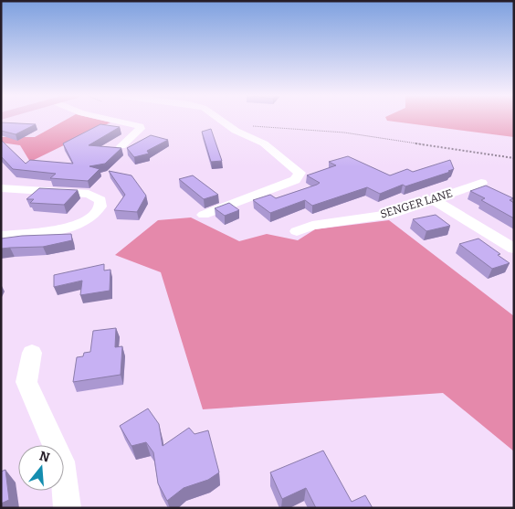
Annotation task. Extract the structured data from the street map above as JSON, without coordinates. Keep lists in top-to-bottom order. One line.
{"streets":{"street":["SENGER LANE"]},"north":"top"}
